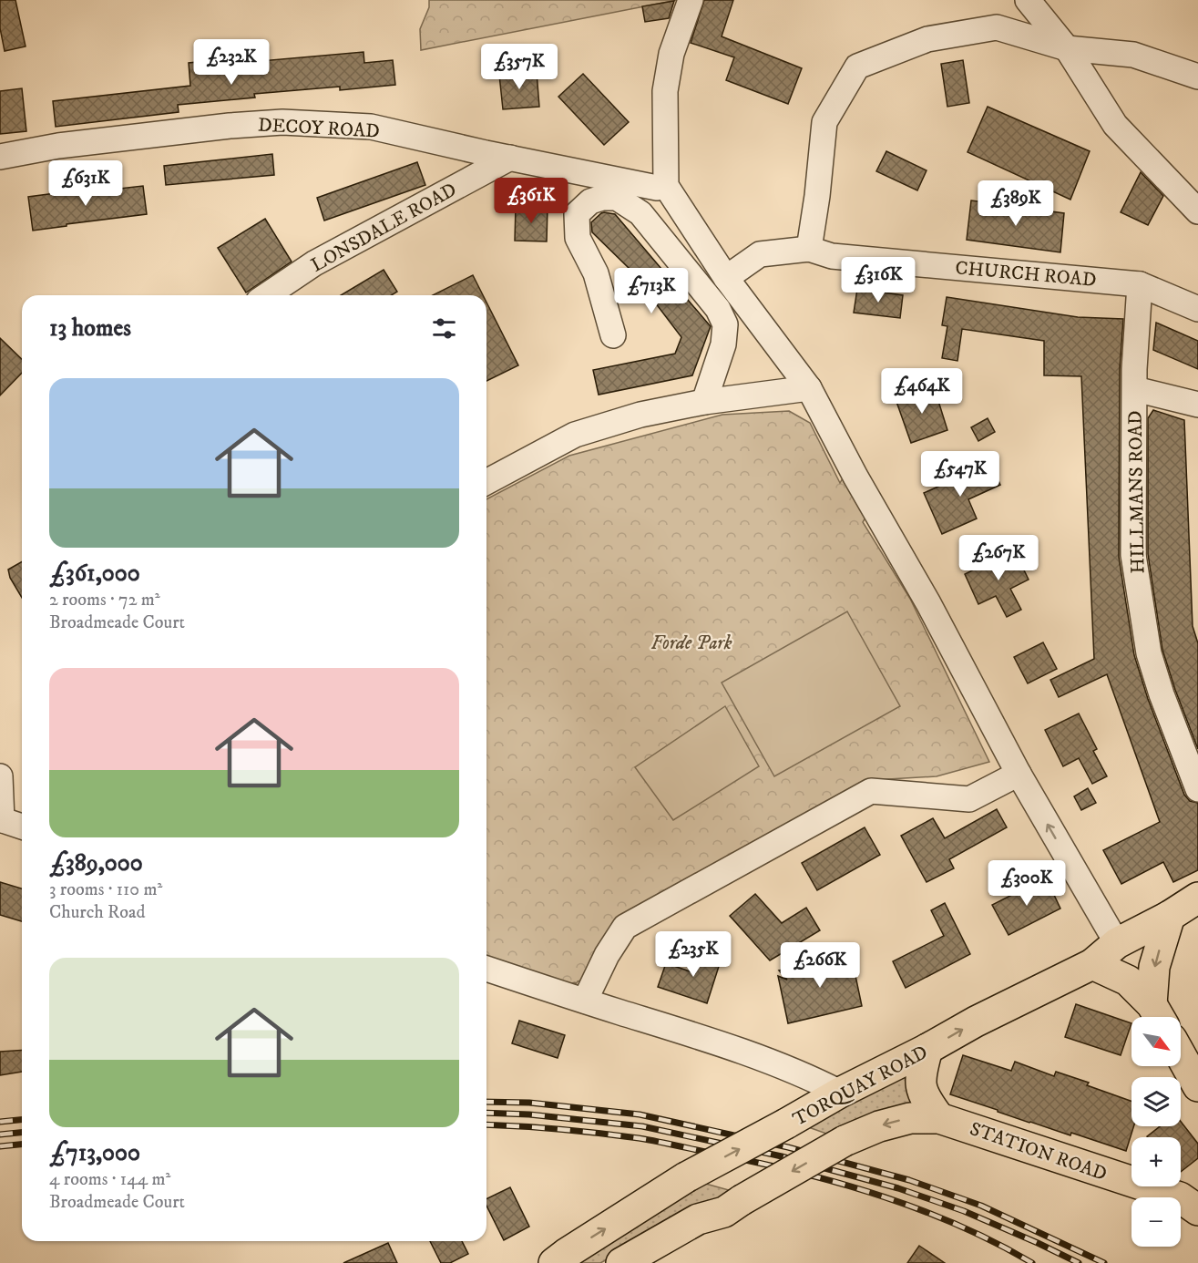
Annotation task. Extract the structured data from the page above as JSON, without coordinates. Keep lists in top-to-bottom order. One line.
{"streets":{"main road":["TORQUAY ROAD","STATION ROAD"],"street":["DECOY ROAD","LONSDALE ROAD","CHURCH ROAD","HILLMANS ROAD"]},"crossings":[["DECOY ROAD","LONSDALE ROAD"],["CHURCH ROAD","HILLMANS ROAD"]],"parks":["Forde Park"],"north":"bottom right","page":{"price":["£232K","£357K","£631K","£361K","£389K","£316K","£713K","£464K","£547K","£267K","£300K","£235K","£266K"],"heading":"13 homes","list":[{"name":"£361,000","note":"2 rooms · 72 m² · Broadmeade Court"},{"name":"£389,000","note":"3 rooms · 110 m² · Church Road"},{"name":"£713,000","note":"4 rooms · 144 m² · Broadmeade Court"}],"map_buttons":["+","−"]}}
